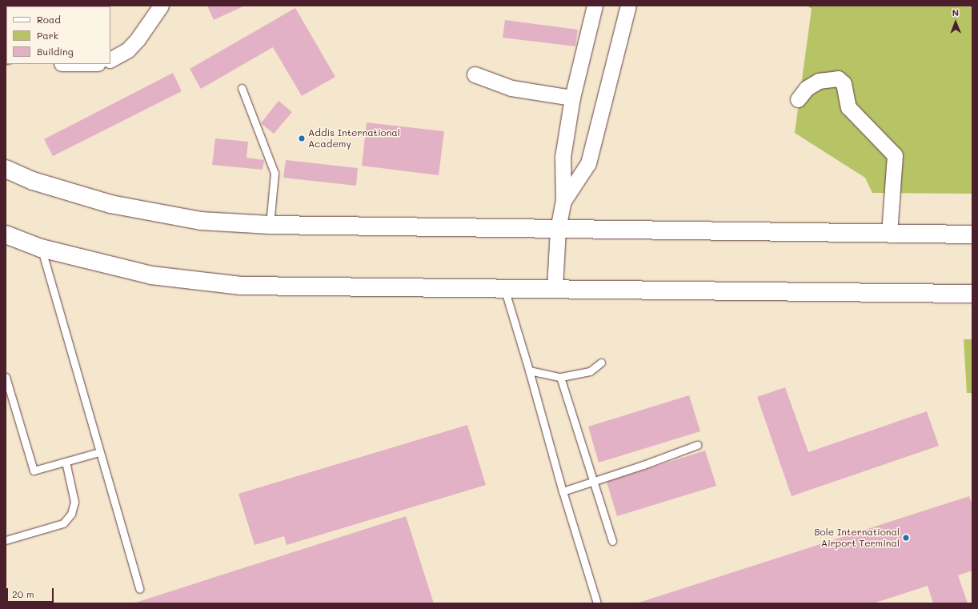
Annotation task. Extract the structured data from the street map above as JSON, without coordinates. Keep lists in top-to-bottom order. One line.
{"places":["Addis International Academy","Bole International Airport Terminal"],"legend":["Road","Park","Building"],"scale_bar":"20 m","north":"top"}
